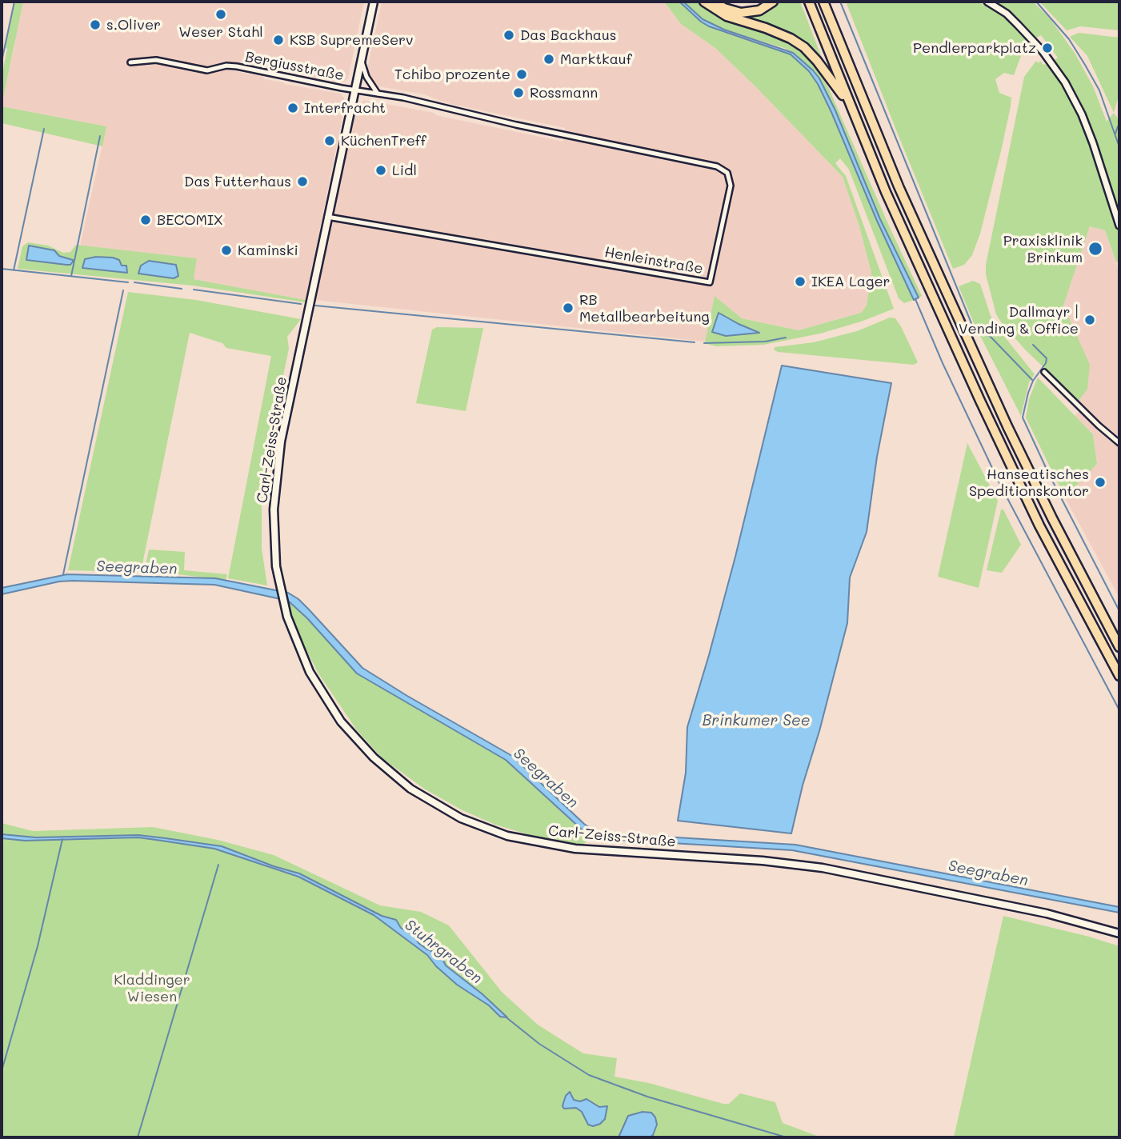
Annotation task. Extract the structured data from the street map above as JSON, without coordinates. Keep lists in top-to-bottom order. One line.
{"streets":{"main road":["Carl-Zeiss-Straße"],"street":["Bergiusstraße","Henleinstraße"]},"crossings":[["Bergiusstraße","Henleinstraße"],["Bergiusstraße","Carl-Zeiss-Straße"],["Henleinstraße","Carl-Zeiss-Straße"]],"water":["Seegraben","Brinkumer See","Stuhrgraben"],"parks":["Kladdinger Wiesen"],"places":["Weser Stahl","s.Oliver","Das Backhaus","KSB SupremeServ","Pendlerparkplatz","Marktkauf","Tchibo prozente","Rossmann","Interfracht","KüchenTreff","Lidl","Das Futterhaus","BECOMIX","Praxisklinik Brinkum","Kaminski","IKEA Lager","RB Metallbearbeitung","Dallmayr | Vending & Office","Hanseatisches Speditionskontor"]}
